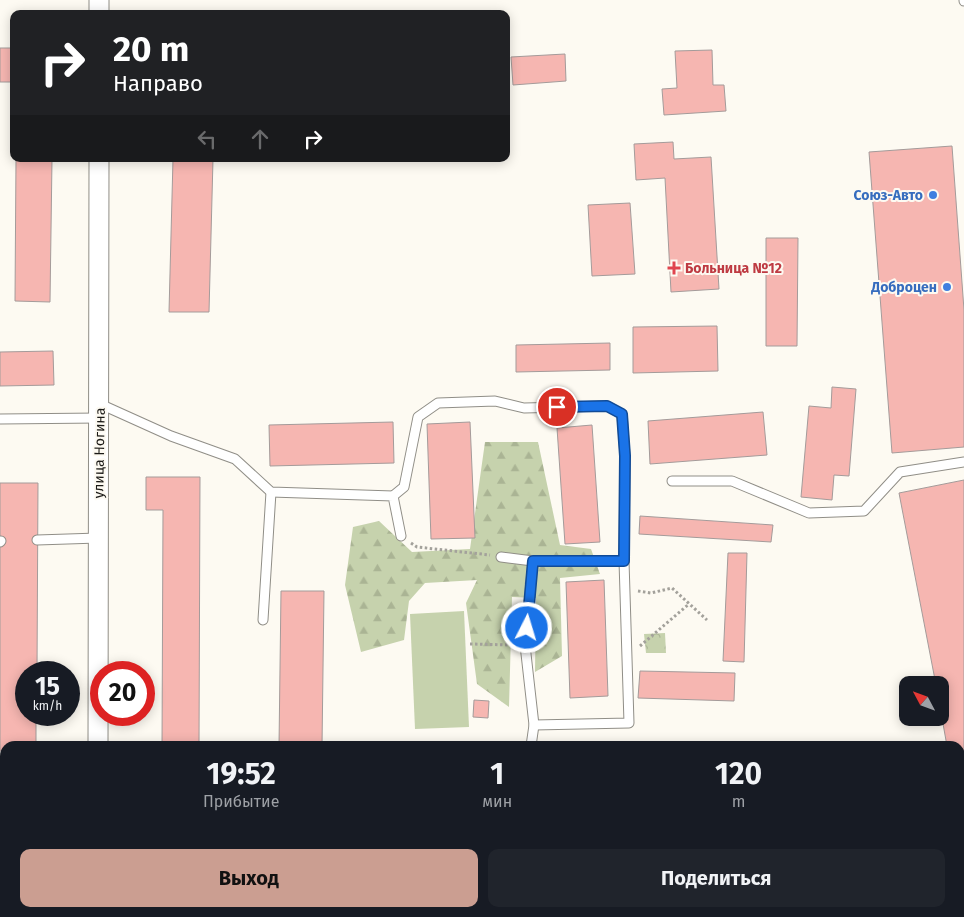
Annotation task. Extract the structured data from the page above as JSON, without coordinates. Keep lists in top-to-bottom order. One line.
{"streets":{"street":["улица Ногина"]},"places":{"other":["Союз-Авто","Доброцен"],"health":["Больница №12"]},"north":"top left","page":{"turn":["20 m","Направо"],"speed":"15 km/h","limit":"20","eta":["19:52","Прибытие","1","мин","120","m"],"buttons":["Выход","Поделиться"]}}
